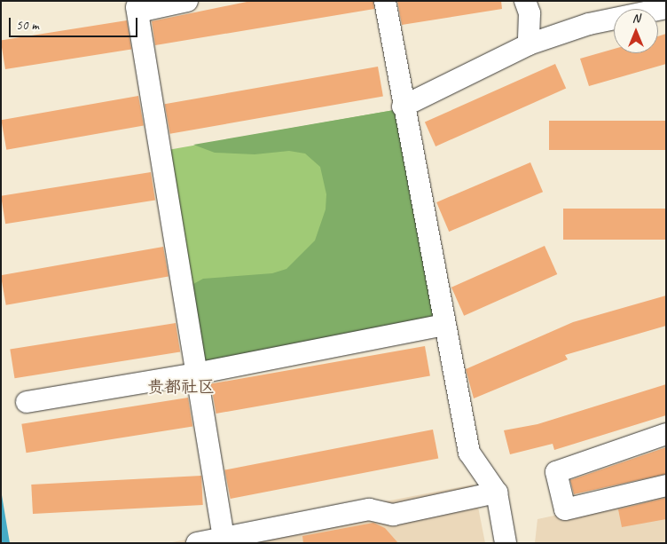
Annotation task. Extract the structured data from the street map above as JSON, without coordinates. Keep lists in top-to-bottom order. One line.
{"districts":["贵都社区"],"scale_bar":"50 m","north":"top"}
